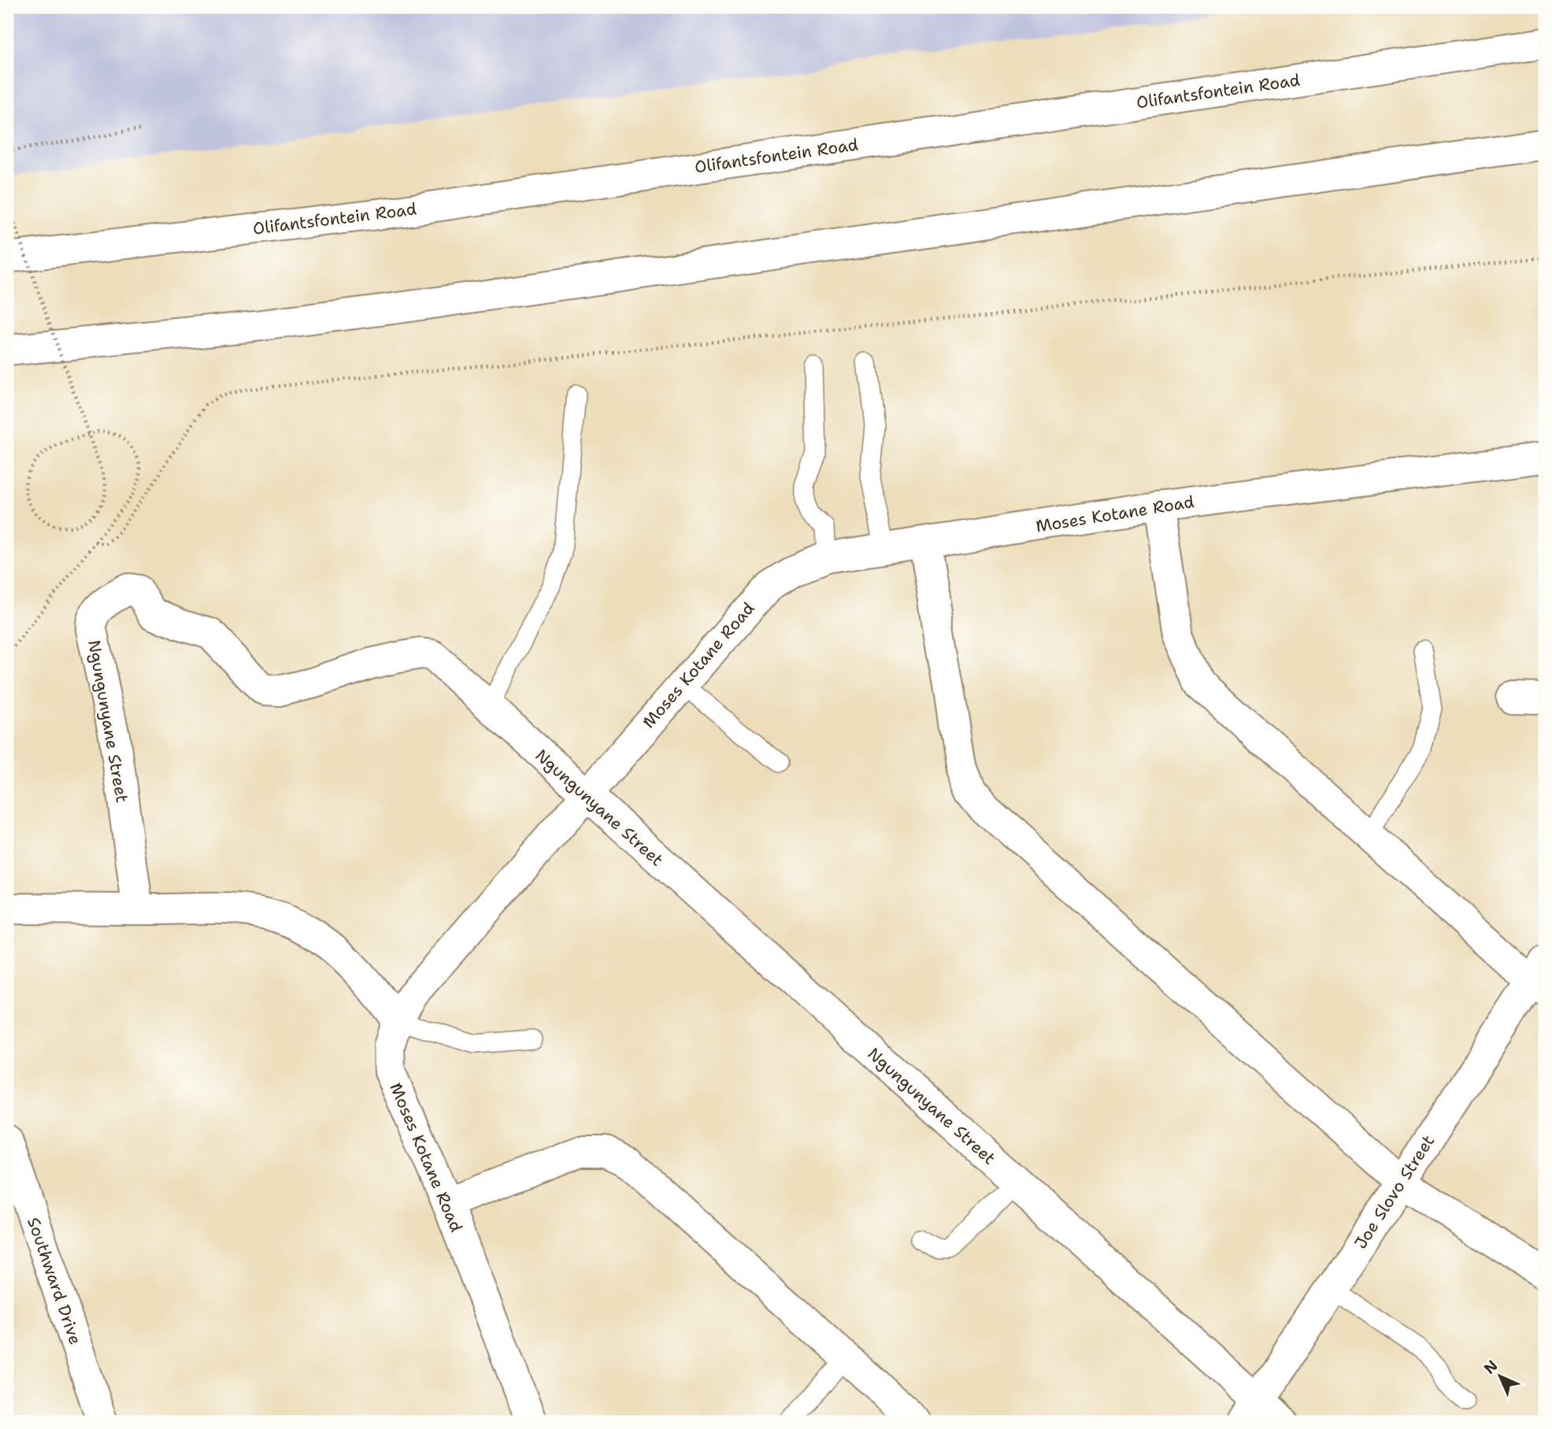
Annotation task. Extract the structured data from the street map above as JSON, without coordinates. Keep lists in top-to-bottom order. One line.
{"streets":{"street":["Olifantsfontein Road","Moses Kotane Road","Ngungunyane Street","Joe Slovo Street","Southward Drive"]},"crossings":[["Moses Kotane Road","Ngungunyane Street"],["Ngungunyane Street","Joe Slovo Street"]],"north":"top left"}
